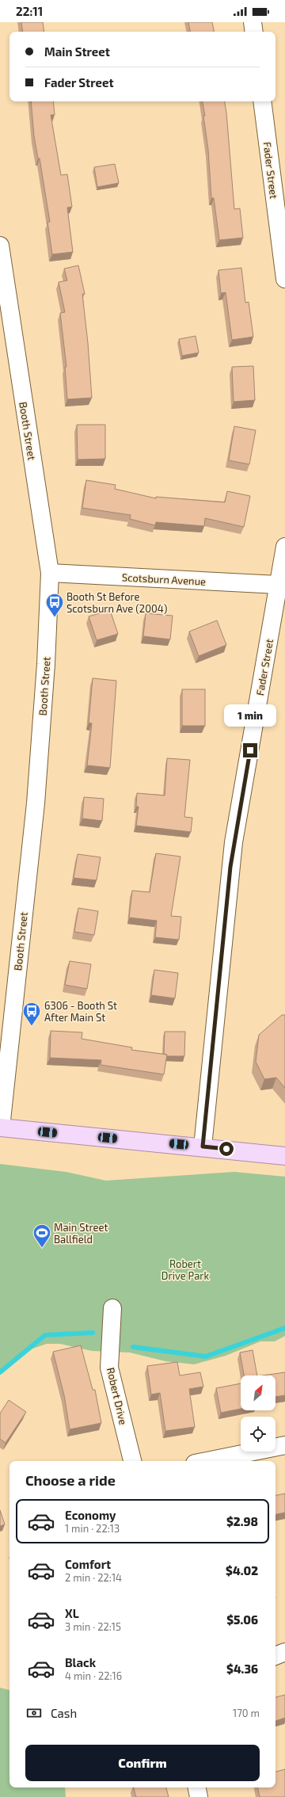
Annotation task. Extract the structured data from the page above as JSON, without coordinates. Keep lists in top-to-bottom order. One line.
{"streets":{"street":["Fader Street","Booth Street","Scotsburn Avenue","Robert Drive"]},"crossings":[["Fader Street","Scotsburn Avenue"],["Booth Street","Scotsburn Avenue"]],"parks":["Robert Drive Park"],"places":{"bus stop":["Booth St Before Scotsburn Ave (2004)","6306 - Booth St After Main St"],"sports":["Main Street Ballfield"]},"north":"top right","page":{"status":"22:11","banner":["Main Street","Fader Street"],"bubble":"1 min","heading":"Choose a ride","list":[{"name":"Economy","note":"1 min · 22:13","value":"$2.98"},{"name":"Comfort","note":"2 min · 22:14","value":"$4.02"},{"name":"XL","note":"3 min · 22:15","value":"$5.06"},{"name":"Black","note":"4 min · 22:16","value":"$4.36"}],"pay":["Cash","170 m"],"buttons":"Confirm"}}
